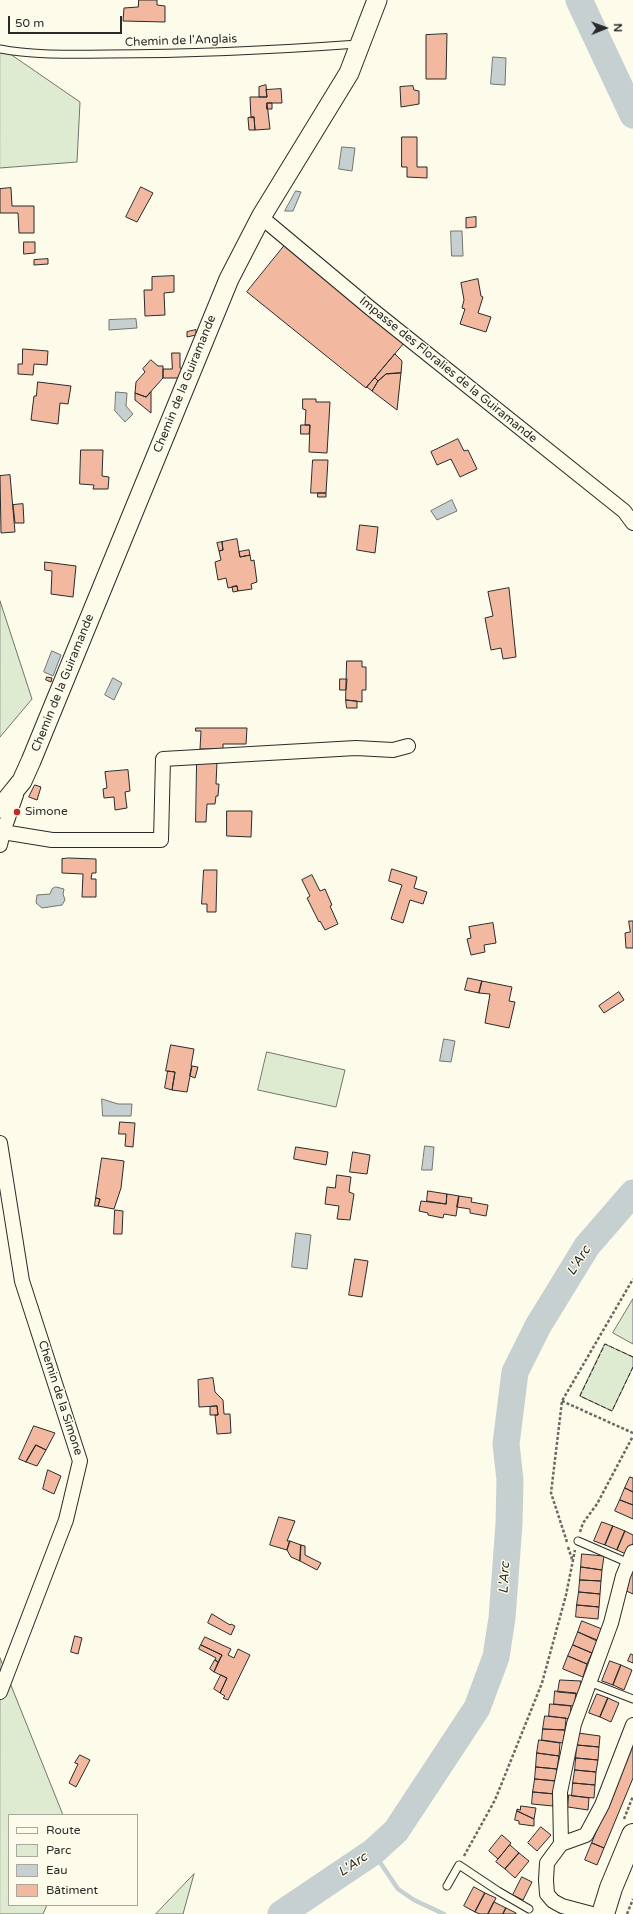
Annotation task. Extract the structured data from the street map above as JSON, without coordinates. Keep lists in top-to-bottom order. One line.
{"streets":{"street":["Impasse des Floralies de la Guiramande","Chemin de la Guiramande","Chemin de la Simone"],"lane":["Chemin de l'Anglais"]},"crossings":[["Chemin de l'Anglais","Chemin de la Guiramande"],["Impasse des Floralies de la Guiramande","Chemin de la Guiramande"]],"water":["L'Arc"],"places":["Simone"],"legend":["Route","Parc","Eau","Bâtiment"],"scale_bar":"50 m","north":"right"}
